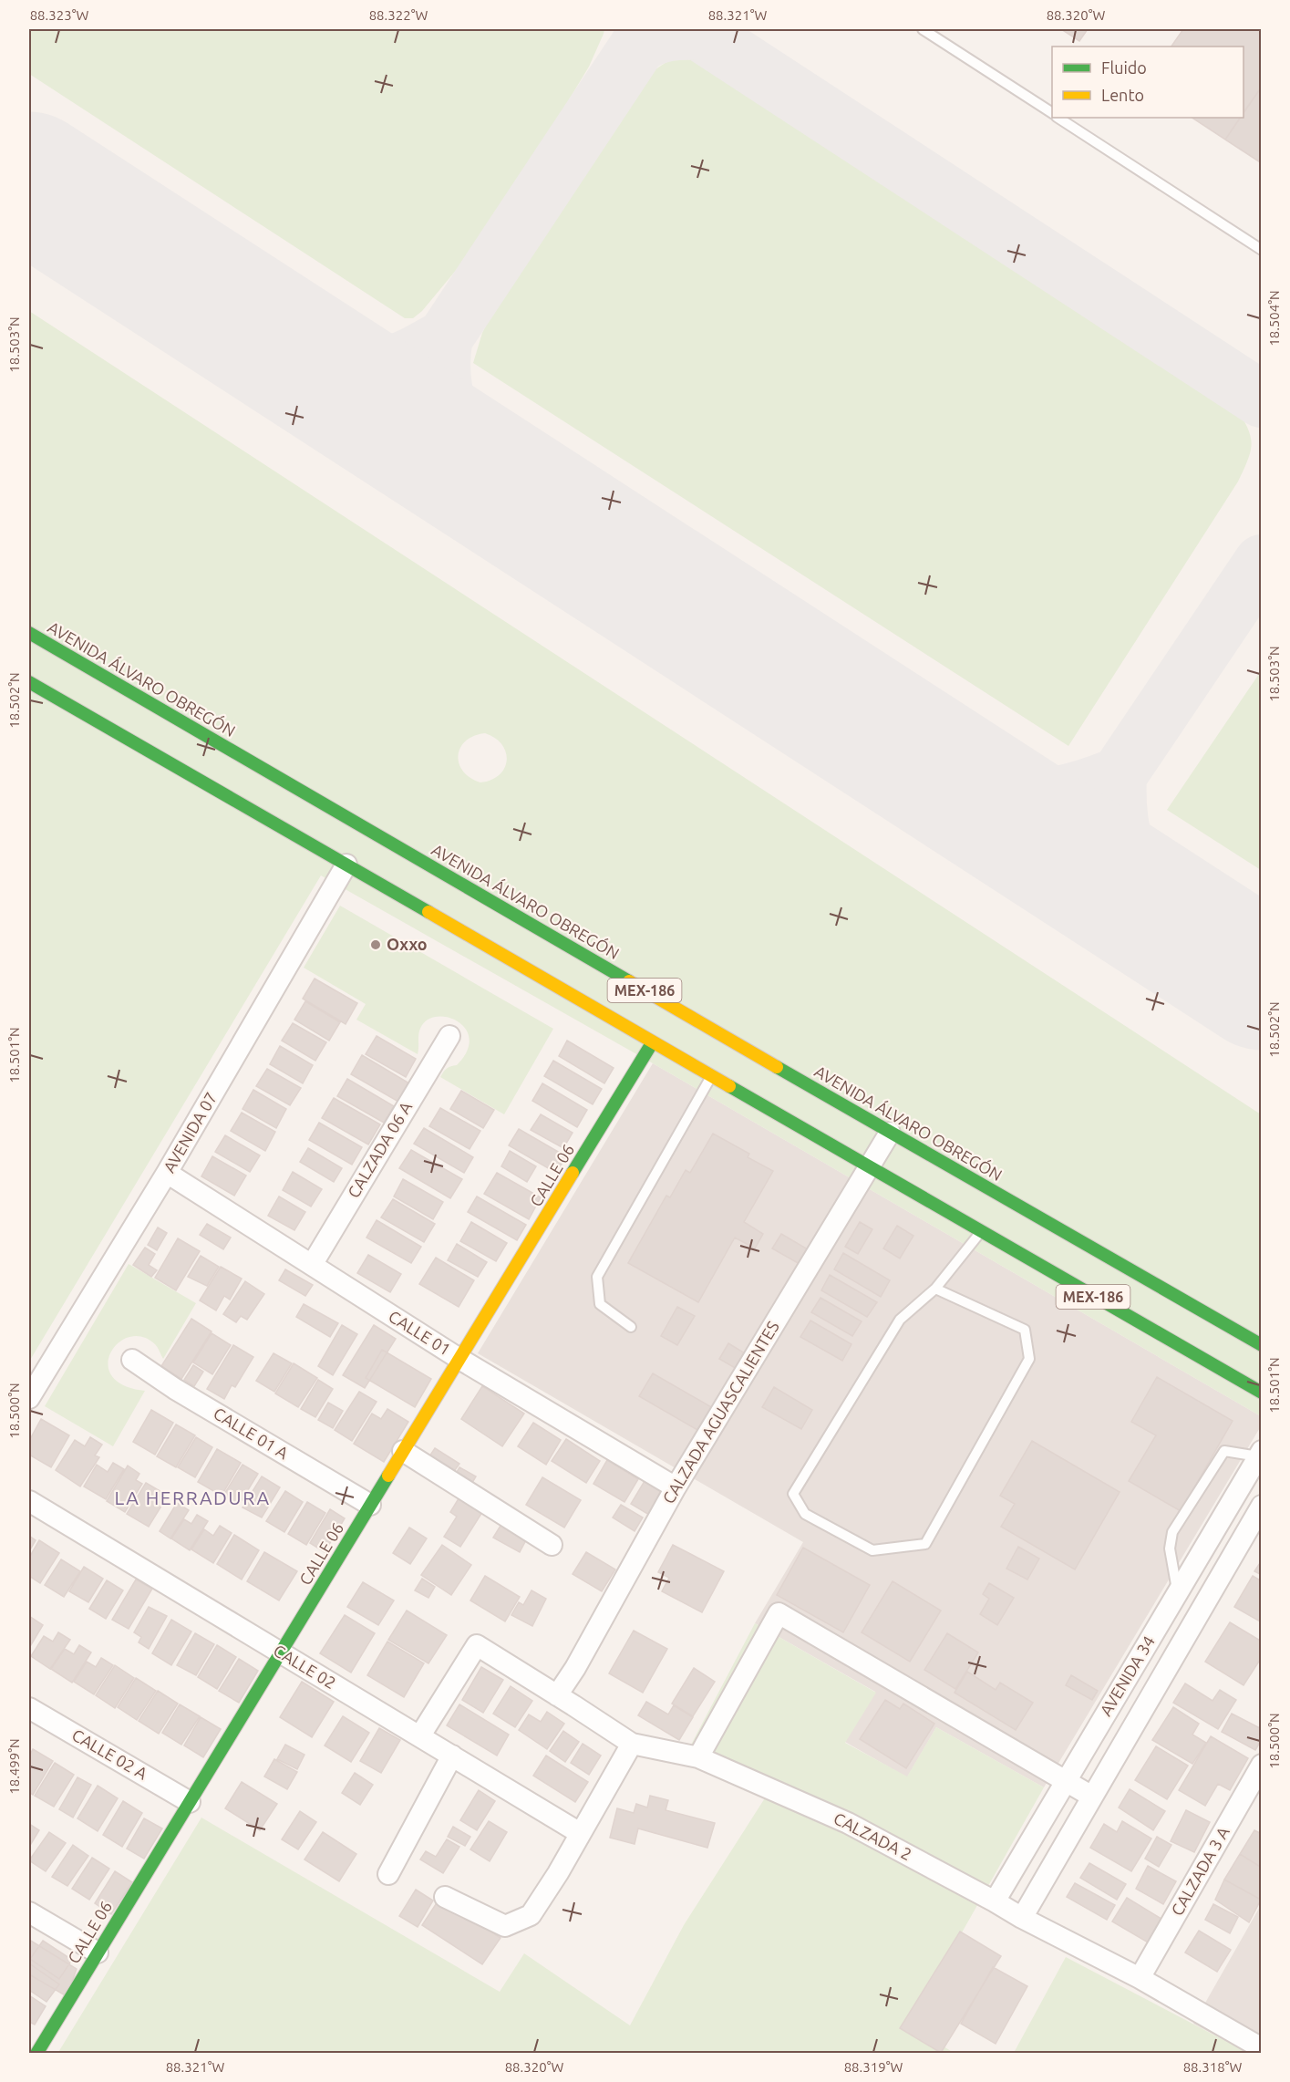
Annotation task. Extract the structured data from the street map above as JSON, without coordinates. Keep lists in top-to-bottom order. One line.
{"streets":{"main road":["AVENIDA ÁLVARO OBREGÓN","MEX-186","CALLE 06"],"street":["AVENIDA 07","CALZADA 06 A","CALLE 01","CALZADA AGUASCALIENTES","CALLE 01 A","CALLE 02","AVENIDA 34","CALLE 02 A","CALZADA 2","CALZADA 3 A"]},"crossings":[["AVENIDA ÁLVARO OBREGÓN","CALZADA AGUASCALIENTES"],["MEX-186","AVENIDA 07"],["MEX-186","CALLE 06"],["MEX-186","CALZADA AGUASCALIENTES"],["AVENIDA 07","CALLE 01"],["CALZADA 06 A","CALLE 01"],["CALLE 06","CALLE 01"],["CALLE 06","CALLE 01 A"],["CALLE 06","CALLE 02"],["CALLE 06","CALLE 02 A"],["CALLE 01","CALZADA AGUASCALIENTES"],["CALZADA AGUASCALIENTES","CALZADA 2"],["CALLE 02","CALZADA 2"],["AVENIDA 34","CALZADA 2"],["CALZADA 2","CALZADA 3 A"]],"districts":["LA HERRADURA"],"places":["Oxxo"],"legend":["Fluido","Lento"],"coordinates":["88.323°W","88.322°W","88.321°W","88.320°W","18.504°N","18.503°N","18.502°N","18.501°N","18.500°N","18.499°N","88.319°W","88.318°W"]}
